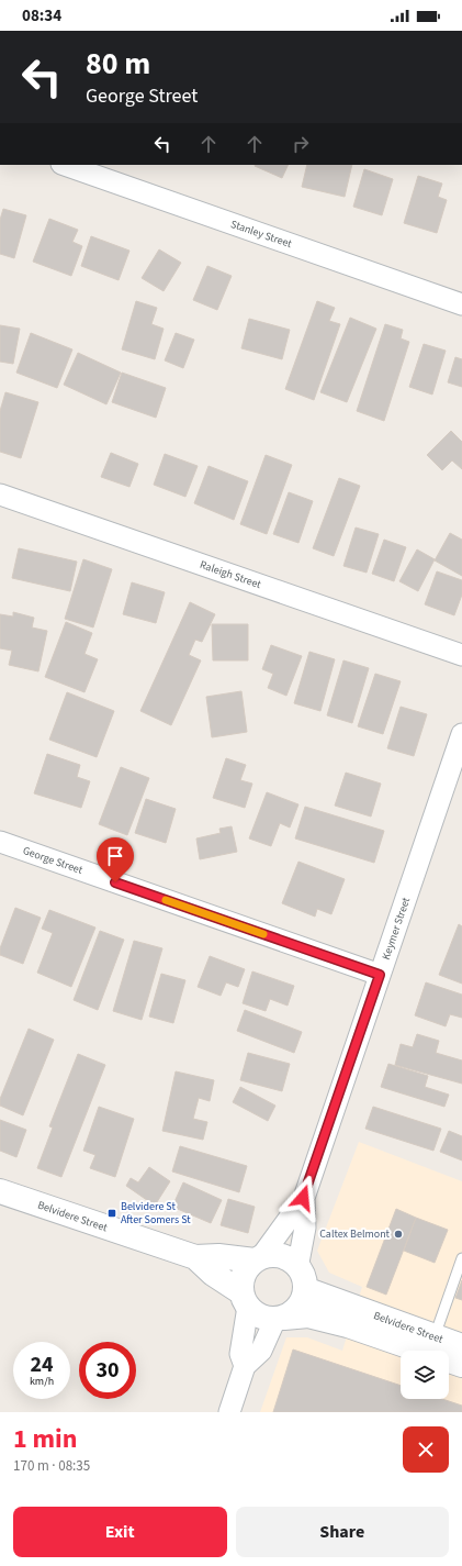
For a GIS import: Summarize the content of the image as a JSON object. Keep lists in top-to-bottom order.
{
  "streets": {
    "street": [
      "Stanley Street",
      "Raleigh Street",
      "George Street",
      "Keymer Street",
      "Belvidere Street"
    ]
  },
  "crossings": [
    ["George Street", "Keymer Street"],
    ["Keymer Street", "Belvidere Street"]
  ],
  "places": {
    "transit": ["Belvidere St After Somers St"],
    "other": ["Caltex Belmont"]
  },
  "page": {
    "status": "08:34",
    "turn": ["80 m", "George Street"],
    "speed": "24 km/h",
    "limit": "30",
    "heading": ["1 min", "170 m · 08:35"],
    "buttons": ["Exit", "Share"]
  }
}
